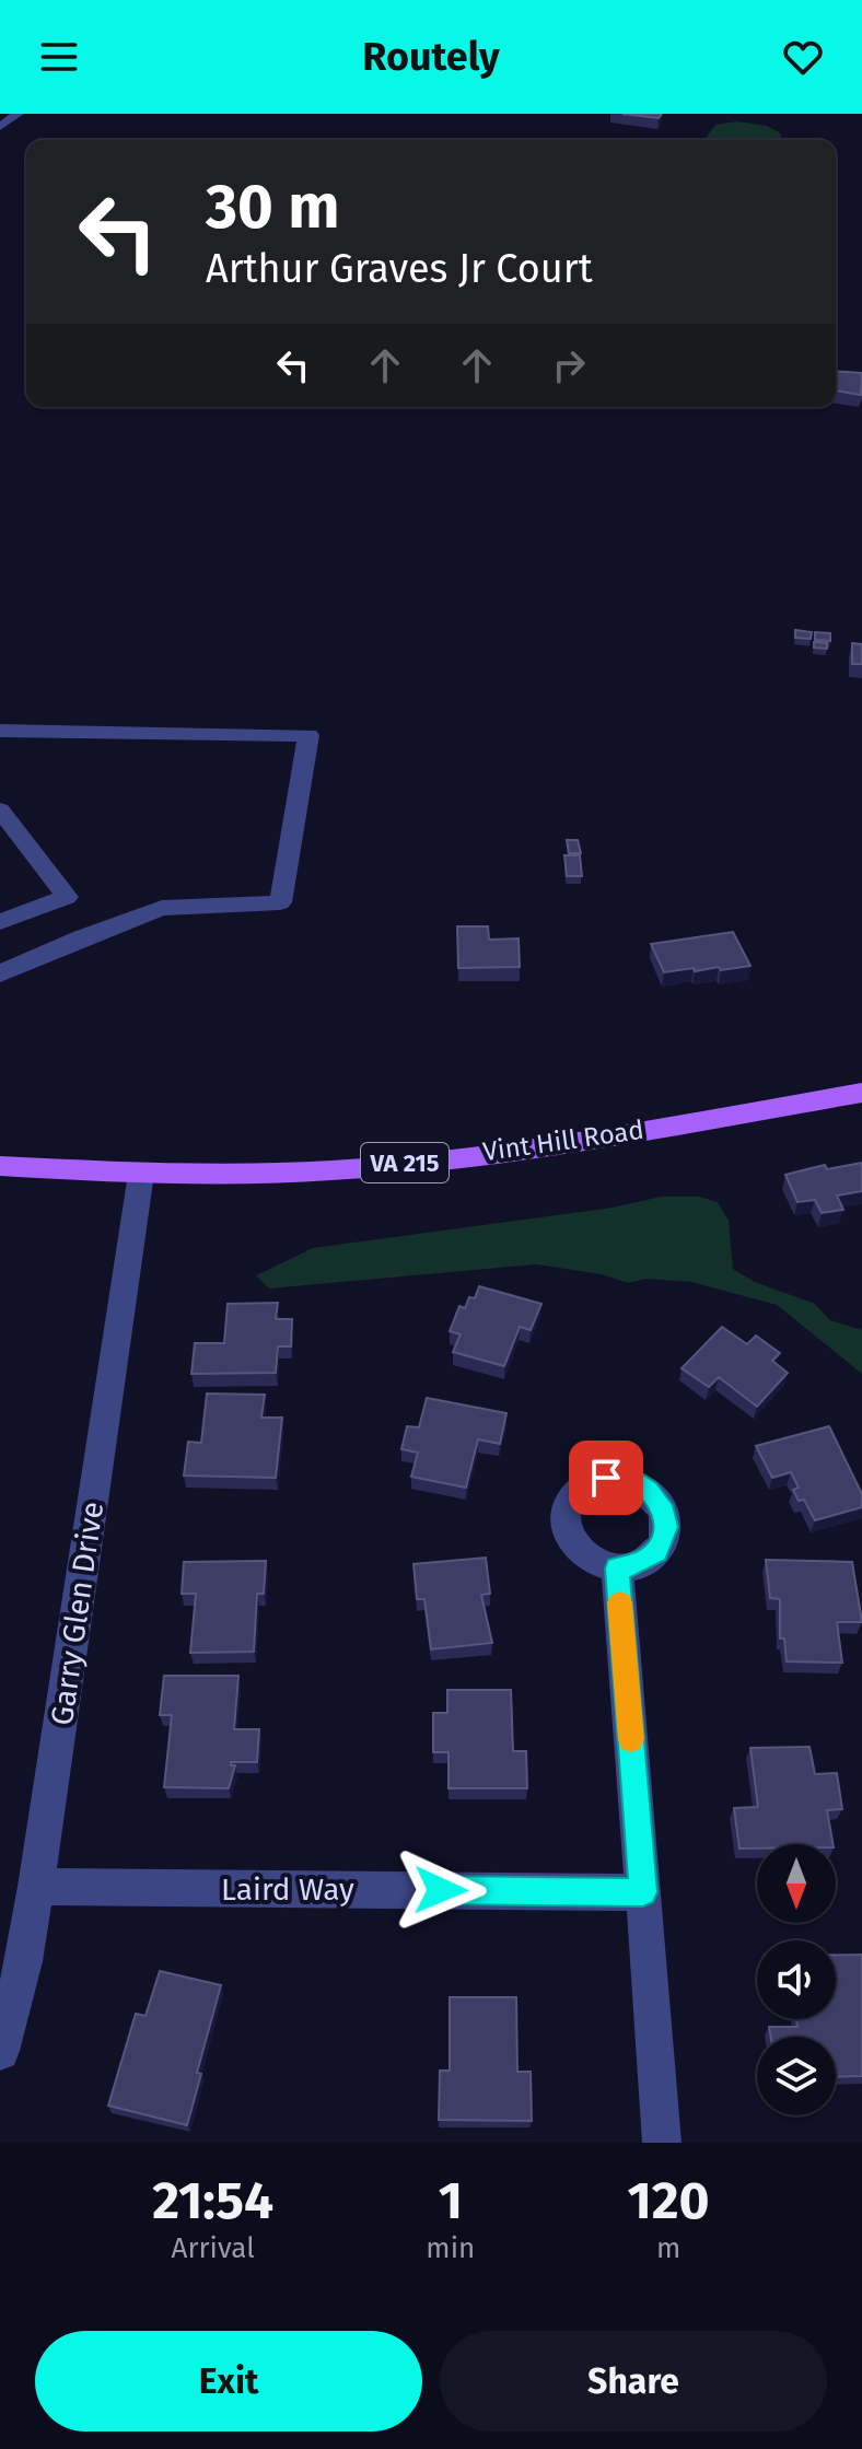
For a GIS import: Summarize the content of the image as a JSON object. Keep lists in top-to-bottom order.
{
  "streets": {
    "main road": ["Vint Hill Road", "VA 215"],
    "street": ["Garry Glen Drive", "Laird Way"]
  },
  "crossings": [
    ["Vint Hill Road", "Garry Glen Drive"],
    ["Garry Glen Drive", "Laird Way"]
  ],
  "north": "bottom",
  "page": {
    "header": "Routely",
    "turn": ["30 m", "Arthur Graves Jr Court"],
    "eta": [
      "21:54",
      "Arrival",
      "1",
      "min",
      "120",
      "m"
    ],
    "buttons": ["Exit", "Share"]
  }
}
